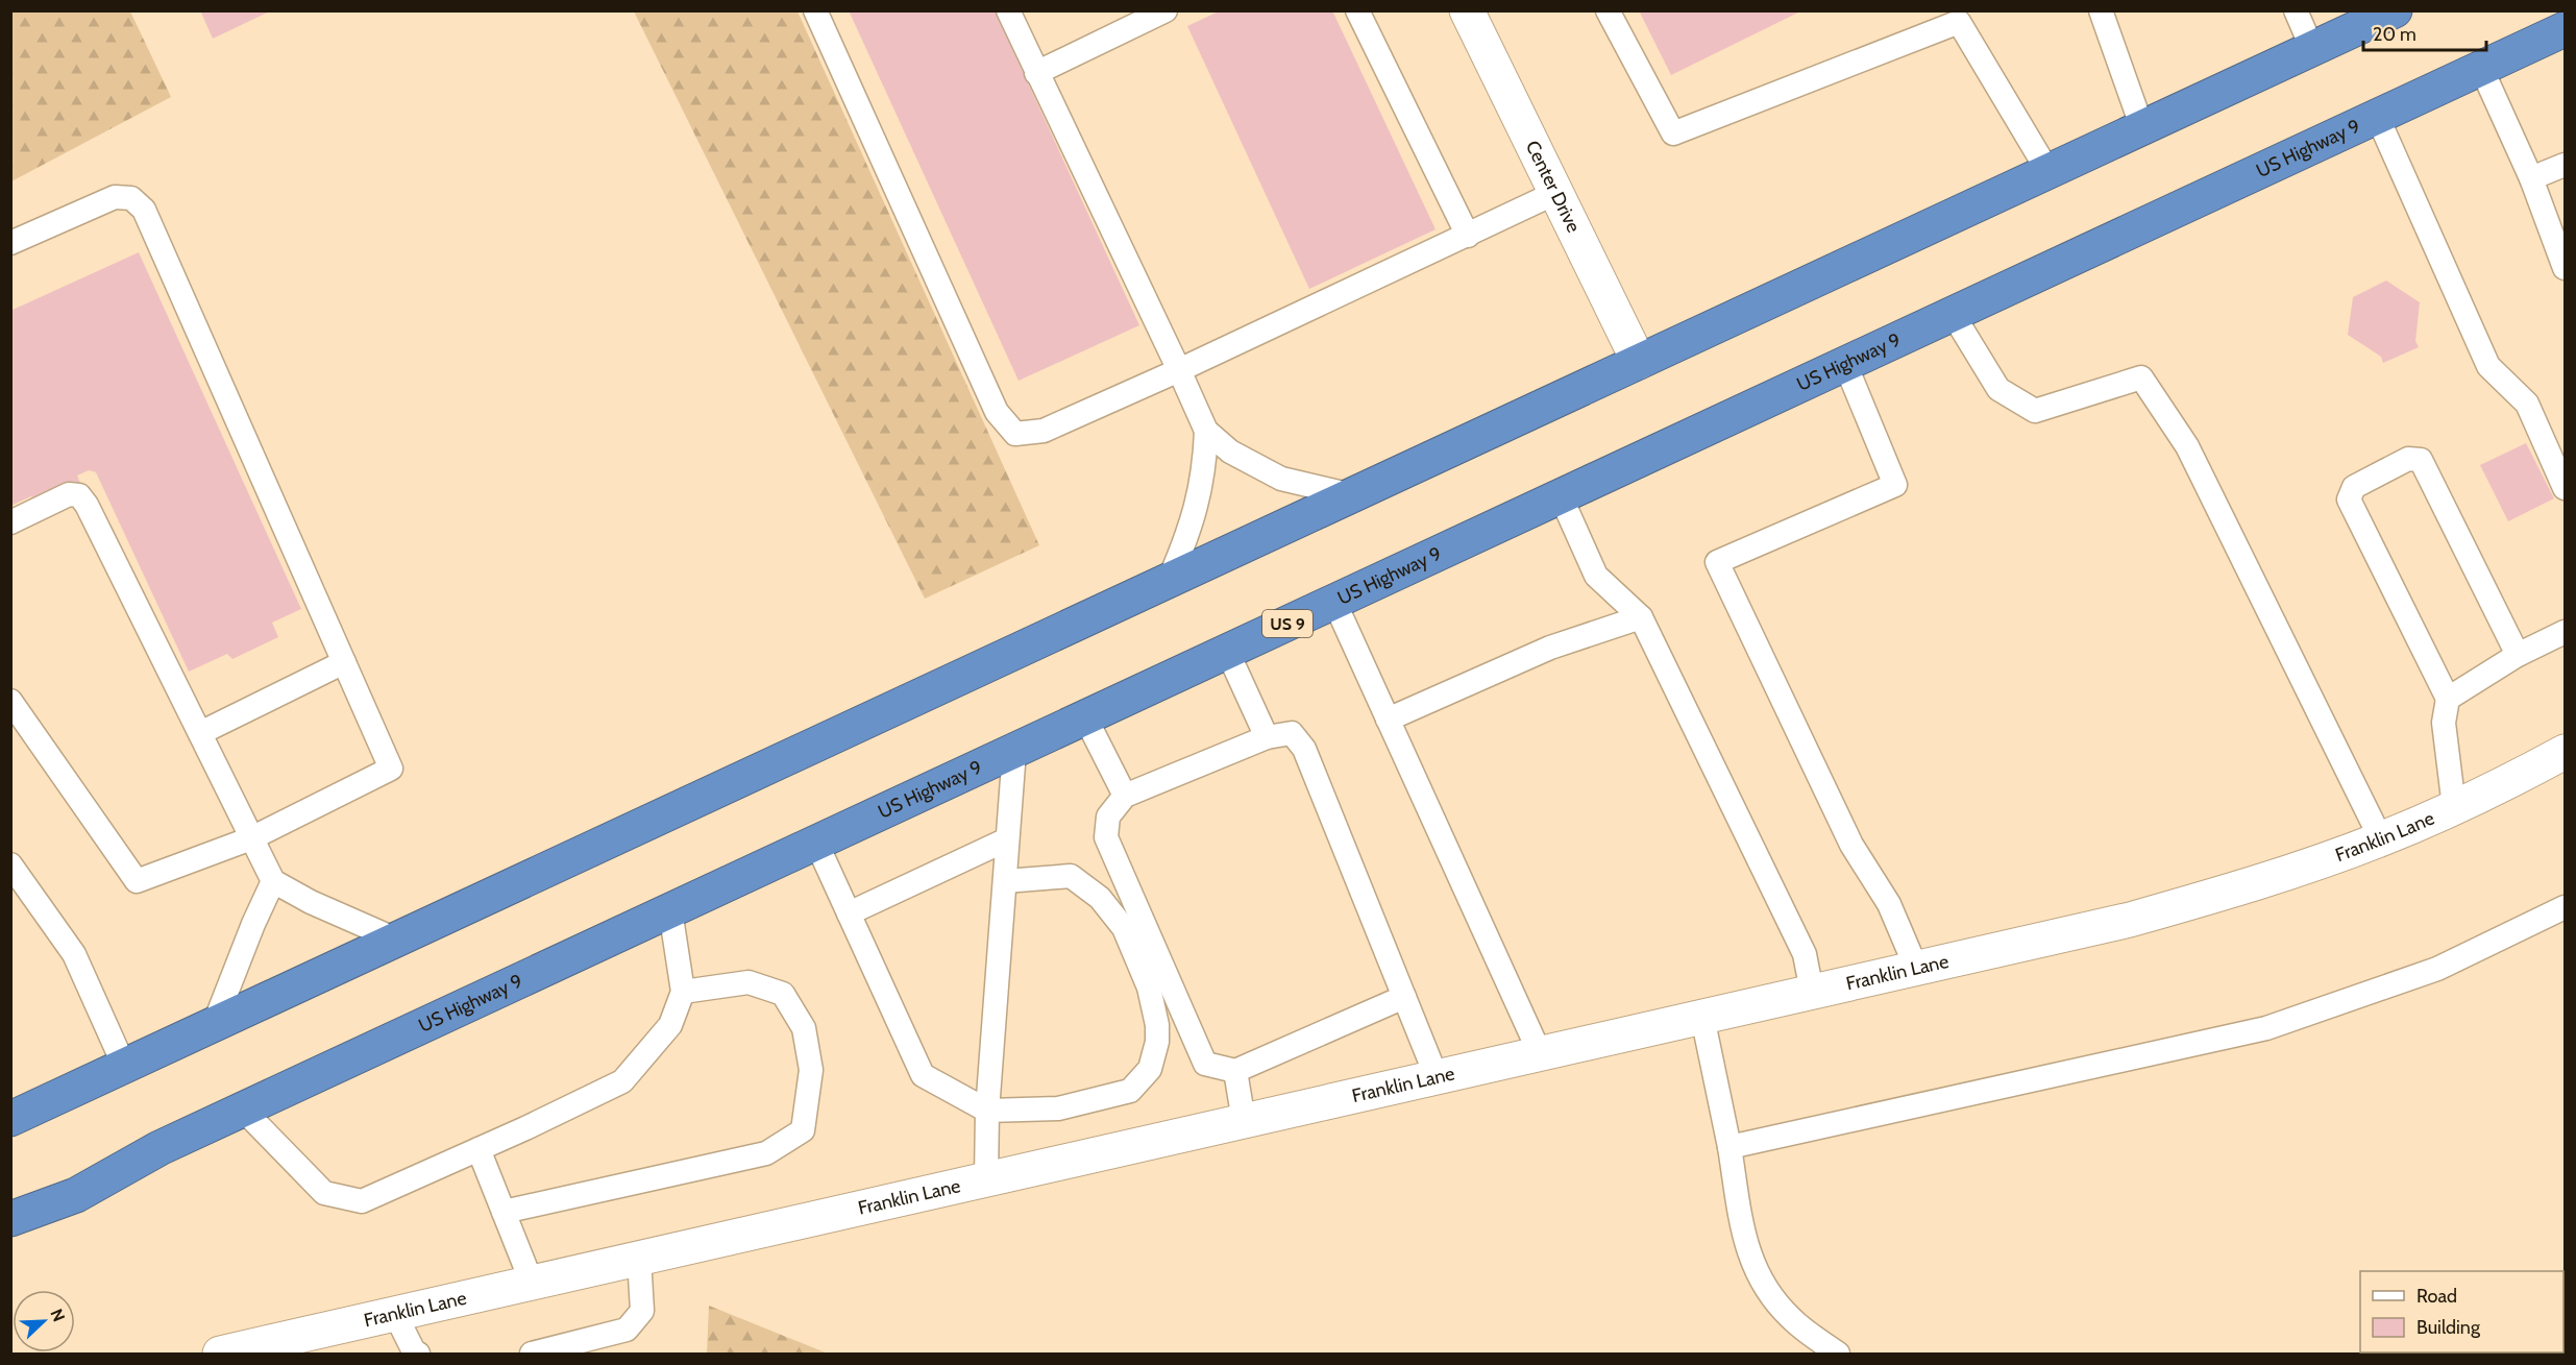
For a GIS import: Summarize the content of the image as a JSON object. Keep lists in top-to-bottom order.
{
  "streets": {
    "highway": ["US Highway 9", "US 9"],
    "street": ["Center Drive", "Franklin Lane"]
  },
  "legend": ["Road", "Building"],
  "scale_bar": "20 m",
  "north": "top right"
}
